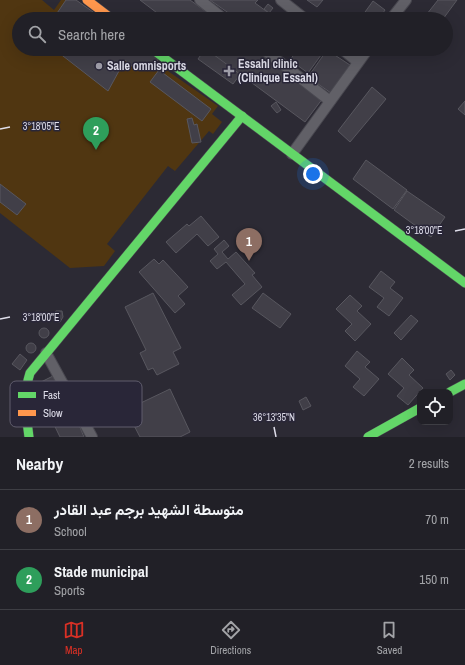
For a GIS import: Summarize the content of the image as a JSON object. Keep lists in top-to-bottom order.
{
  "places": {
    "other": ["Salle omnisports"],
    "health": ["Essahl clinic (Clinique Essahl)"]
  },
  "legend": ["Fast", "Slow"],
  "page": {
    "search": "Search here",
    "pins": ["2", "1"],
    "heading": ["Nearby", "2 results"],
    "list": [
      {
        "mark": "1",
        "name": "متوسطة الشهيد برجم عبد القادر",
        "note": "School",
        "value": "70 m"
      },
      {
        "mark": "2",
        "name": "Stade municipal",
        "note": "Sports",
        "value": "150 m"
      }
    ],
    "nav": ["Map", "Directions", "Saved"]
  },
  "coordinates": ["3°18'05\"E", "3°18'00\"E", "36°13'35\"N"]
}
